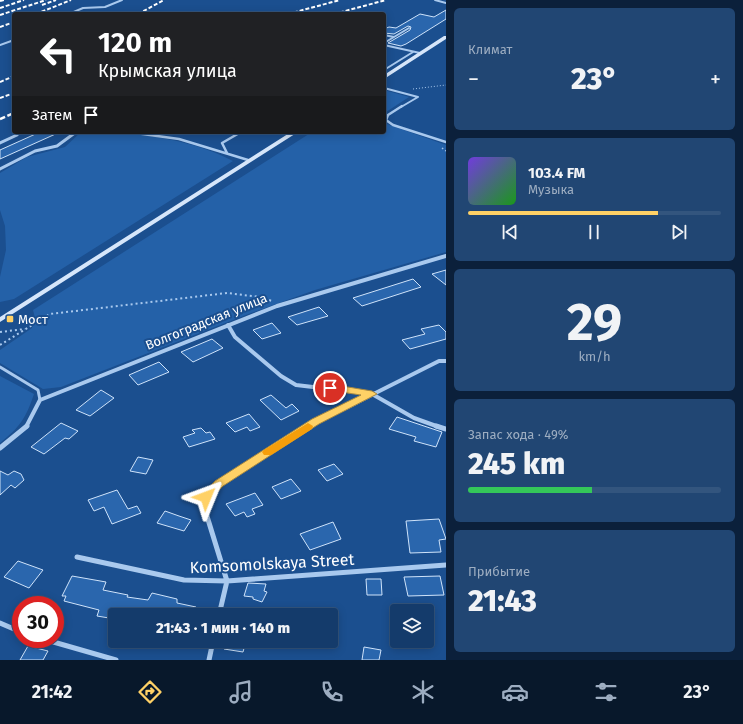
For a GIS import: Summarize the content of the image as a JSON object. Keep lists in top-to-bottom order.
{
  "streets": {
    "street": ["Волгоградская улица", "Komsomolskaya Street"]
  },
  "places": {
    "transit": ["Мост"]
  },
  "page": {
    "tile": [
      "Климат",
      ["29", "km/h"],
      ["Запас хода · 49%", "245 km"],
      ["Прибытие", "21:43"]
    ],
    "turn": ["120 m", "Крымская улица"],
    "heat": ["−", "23°", "+"],
    "then": "Затем",
    "song": ["103.4 FM", "Музыка"],
    "limit": "30",
    "trip": "21:43 · 1 мин · 140 m",
    "tabs": ["21:42", "23°"]
  }
}
